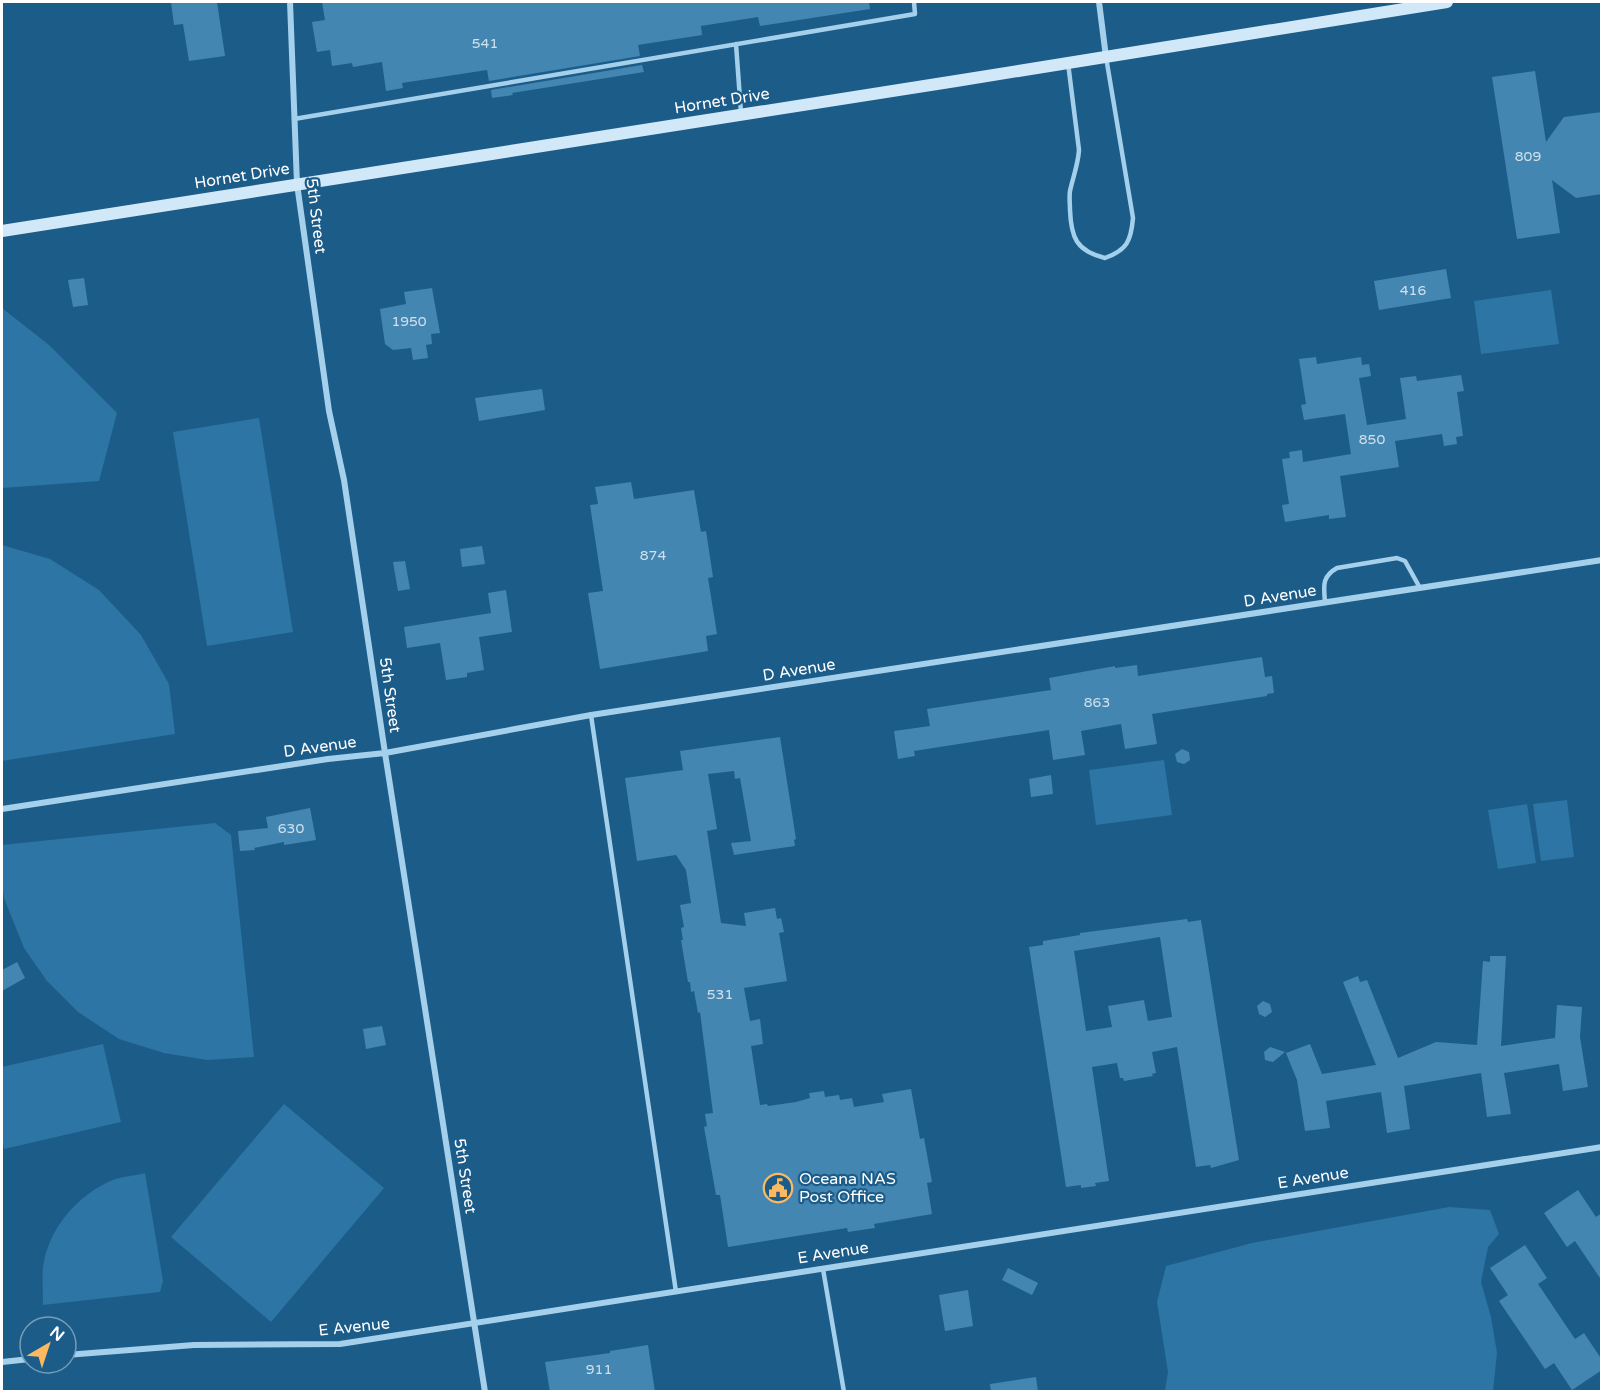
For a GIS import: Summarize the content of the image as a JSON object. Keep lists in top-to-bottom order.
{
  "streets": {
    "main road": ["Hornet Drive"],
    "street": ["5th Street", "D Avenue", "E Avenue"]
  },
  "crossings": [
    ["Hornet Drive", "5th Street"],
    ["5th Street", "D Avenue"],
    ["5th Street", "E Avenue"]
  ],
  "places": {
    "public building": ["Oceana NAS Post Office"]
  },
  "house_numbers": [
    "541",
    "809",
    "416",
    "1950",
    "850",
    "874",
    "863",
    "630",
    "531",
    "911"
  ],
  "north": "top right"
}
